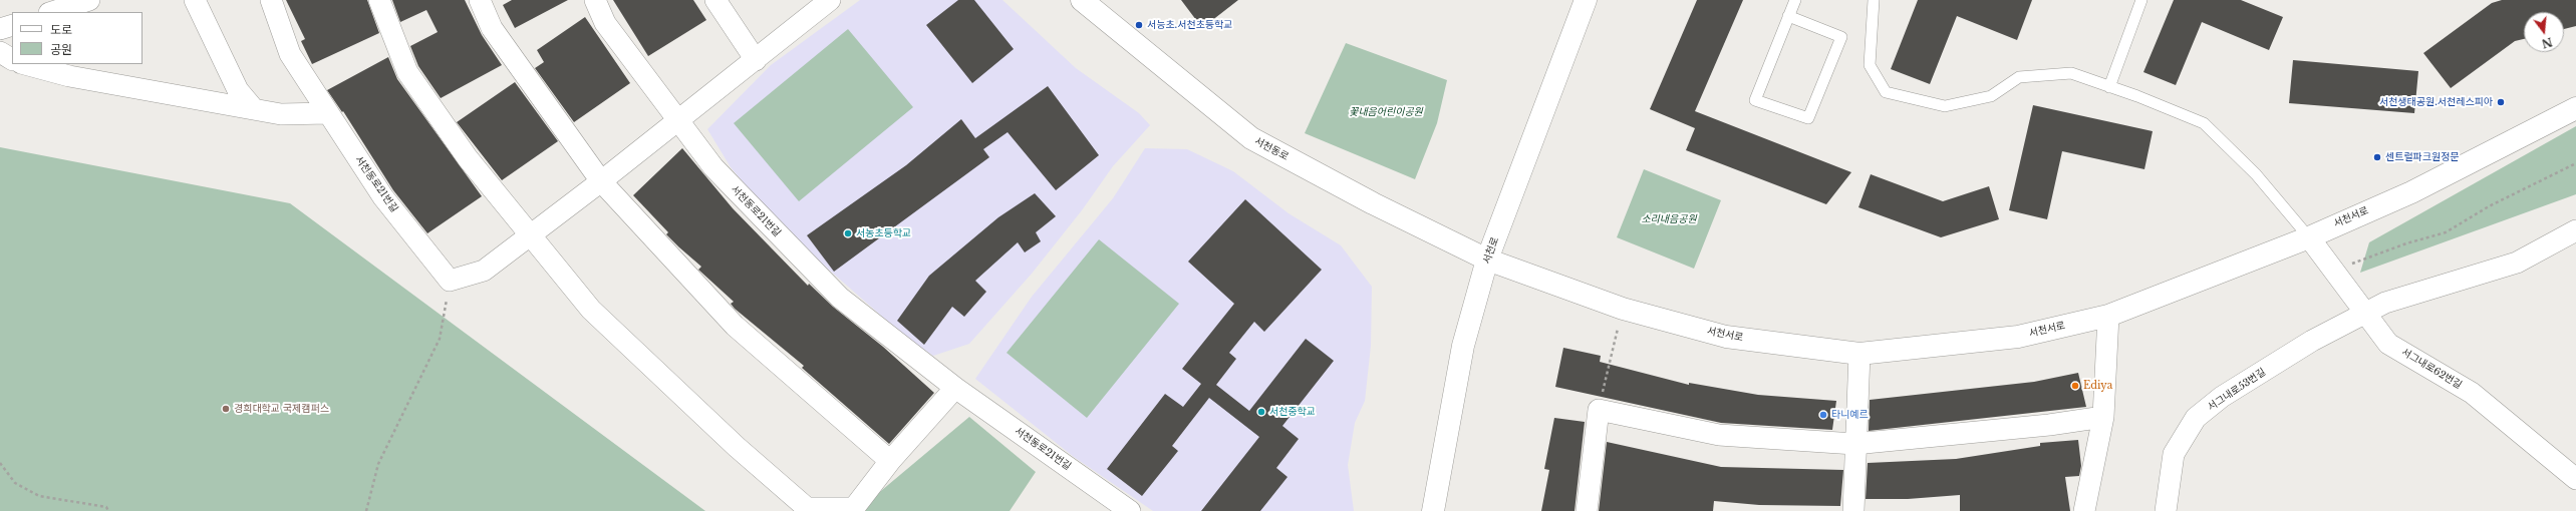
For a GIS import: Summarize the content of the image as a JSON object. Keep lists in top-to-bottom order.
{
  "streets": {
    "street": [
      "서천동로",
      "서천동로21번길",
      "서천서로",
      "서천로",
      "서그내로62번길",
      "서그내로53번길"
    ]
  },
  "crossings": [
    ["서천동로", "서천서로"],
    ["서천동로", "서천로"],
    ["서천서로", "서천로"],
    ["서천서로", "서그내로62번길"],
    ["서그내로62번길", "서그내로53번길"]
  ],
  "parks": ["꽃내음어린이공원", "소리내음공원"],
  "places": [
    "서능초.서천초등학교",
    "서천생태공원.서천레스피아",
    "센트럴파크원정문",
    "서농초등학교",
    "Ediya",
    "경희대학교 국제캠퍼스",
    "서천중학교",
    "타니예르"
  ],
  "legend": ["도로", "공원"],
  "north": "bottom"
}
